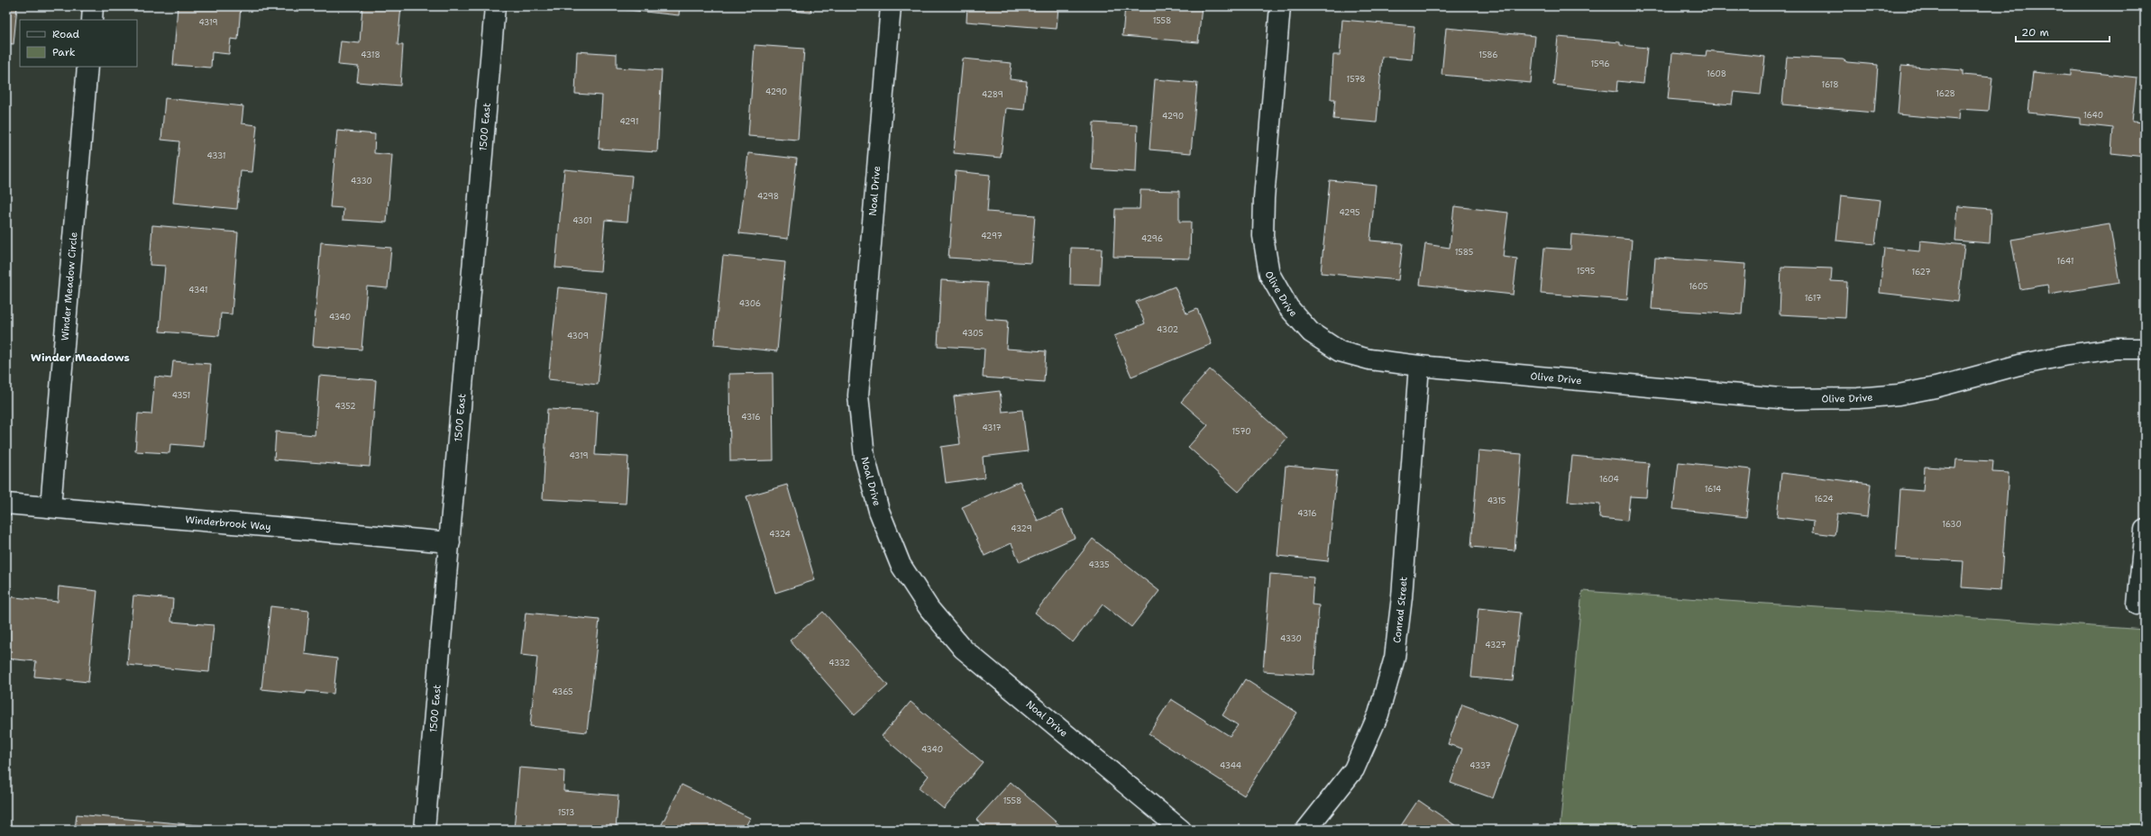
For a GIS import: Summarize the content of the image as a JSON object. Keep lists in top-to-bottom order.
{
  "streets": {
    "street": [
      "1500 East",
      "Noal Drive",
      "Winder Meadow Circle",
      "Olive Drive",
      "Winderbrook Way",
      "Conrad Street"
    ]
  },
  "crossings": [
    ["1500 East", "Winderbrook Way"],
    ["Winder Meadow Circle", "Winderbrook Way"],
    ["Olive Drive", "Conrad Street"]
  ],
  "districts": ["Winder Meadows"],
  "house_numbers": [
    "1558",
    "4319",
    "4318",
    "1586",
    "1596",
    "1608",
    "1578",
    "1618",
    "4290",
    "1628",
    "4289",
    "1640",
    "4290",
    "4291",
    "4331",
    "4330",
    "4298",
    "4295",
    "4301",
    "4297",
    "4296",
    "1585",
    "1641",
    "1595",
    "1627",
    "1605",
    "4341",
    "1617",
    "4306",
    "4340",
    "4302",
    "4305",
    "4309",
    "4351",
    "4352",
    "4316",
    "4317",
    "1570",
    "4319",
    "1604",
    "1614",
    "1624",
    "4315",
    "4316",
    "1630",
    "4329",
    "4324",
    "4335",
    "4330",
    "4327",
    "4332",
    "4365",
    "4340",
    "4344",
    "4337",
    "1558",
    "1513"
  ],
  "legend": ["Road", "Park"],
  "scale_bar": "20 m"
}
